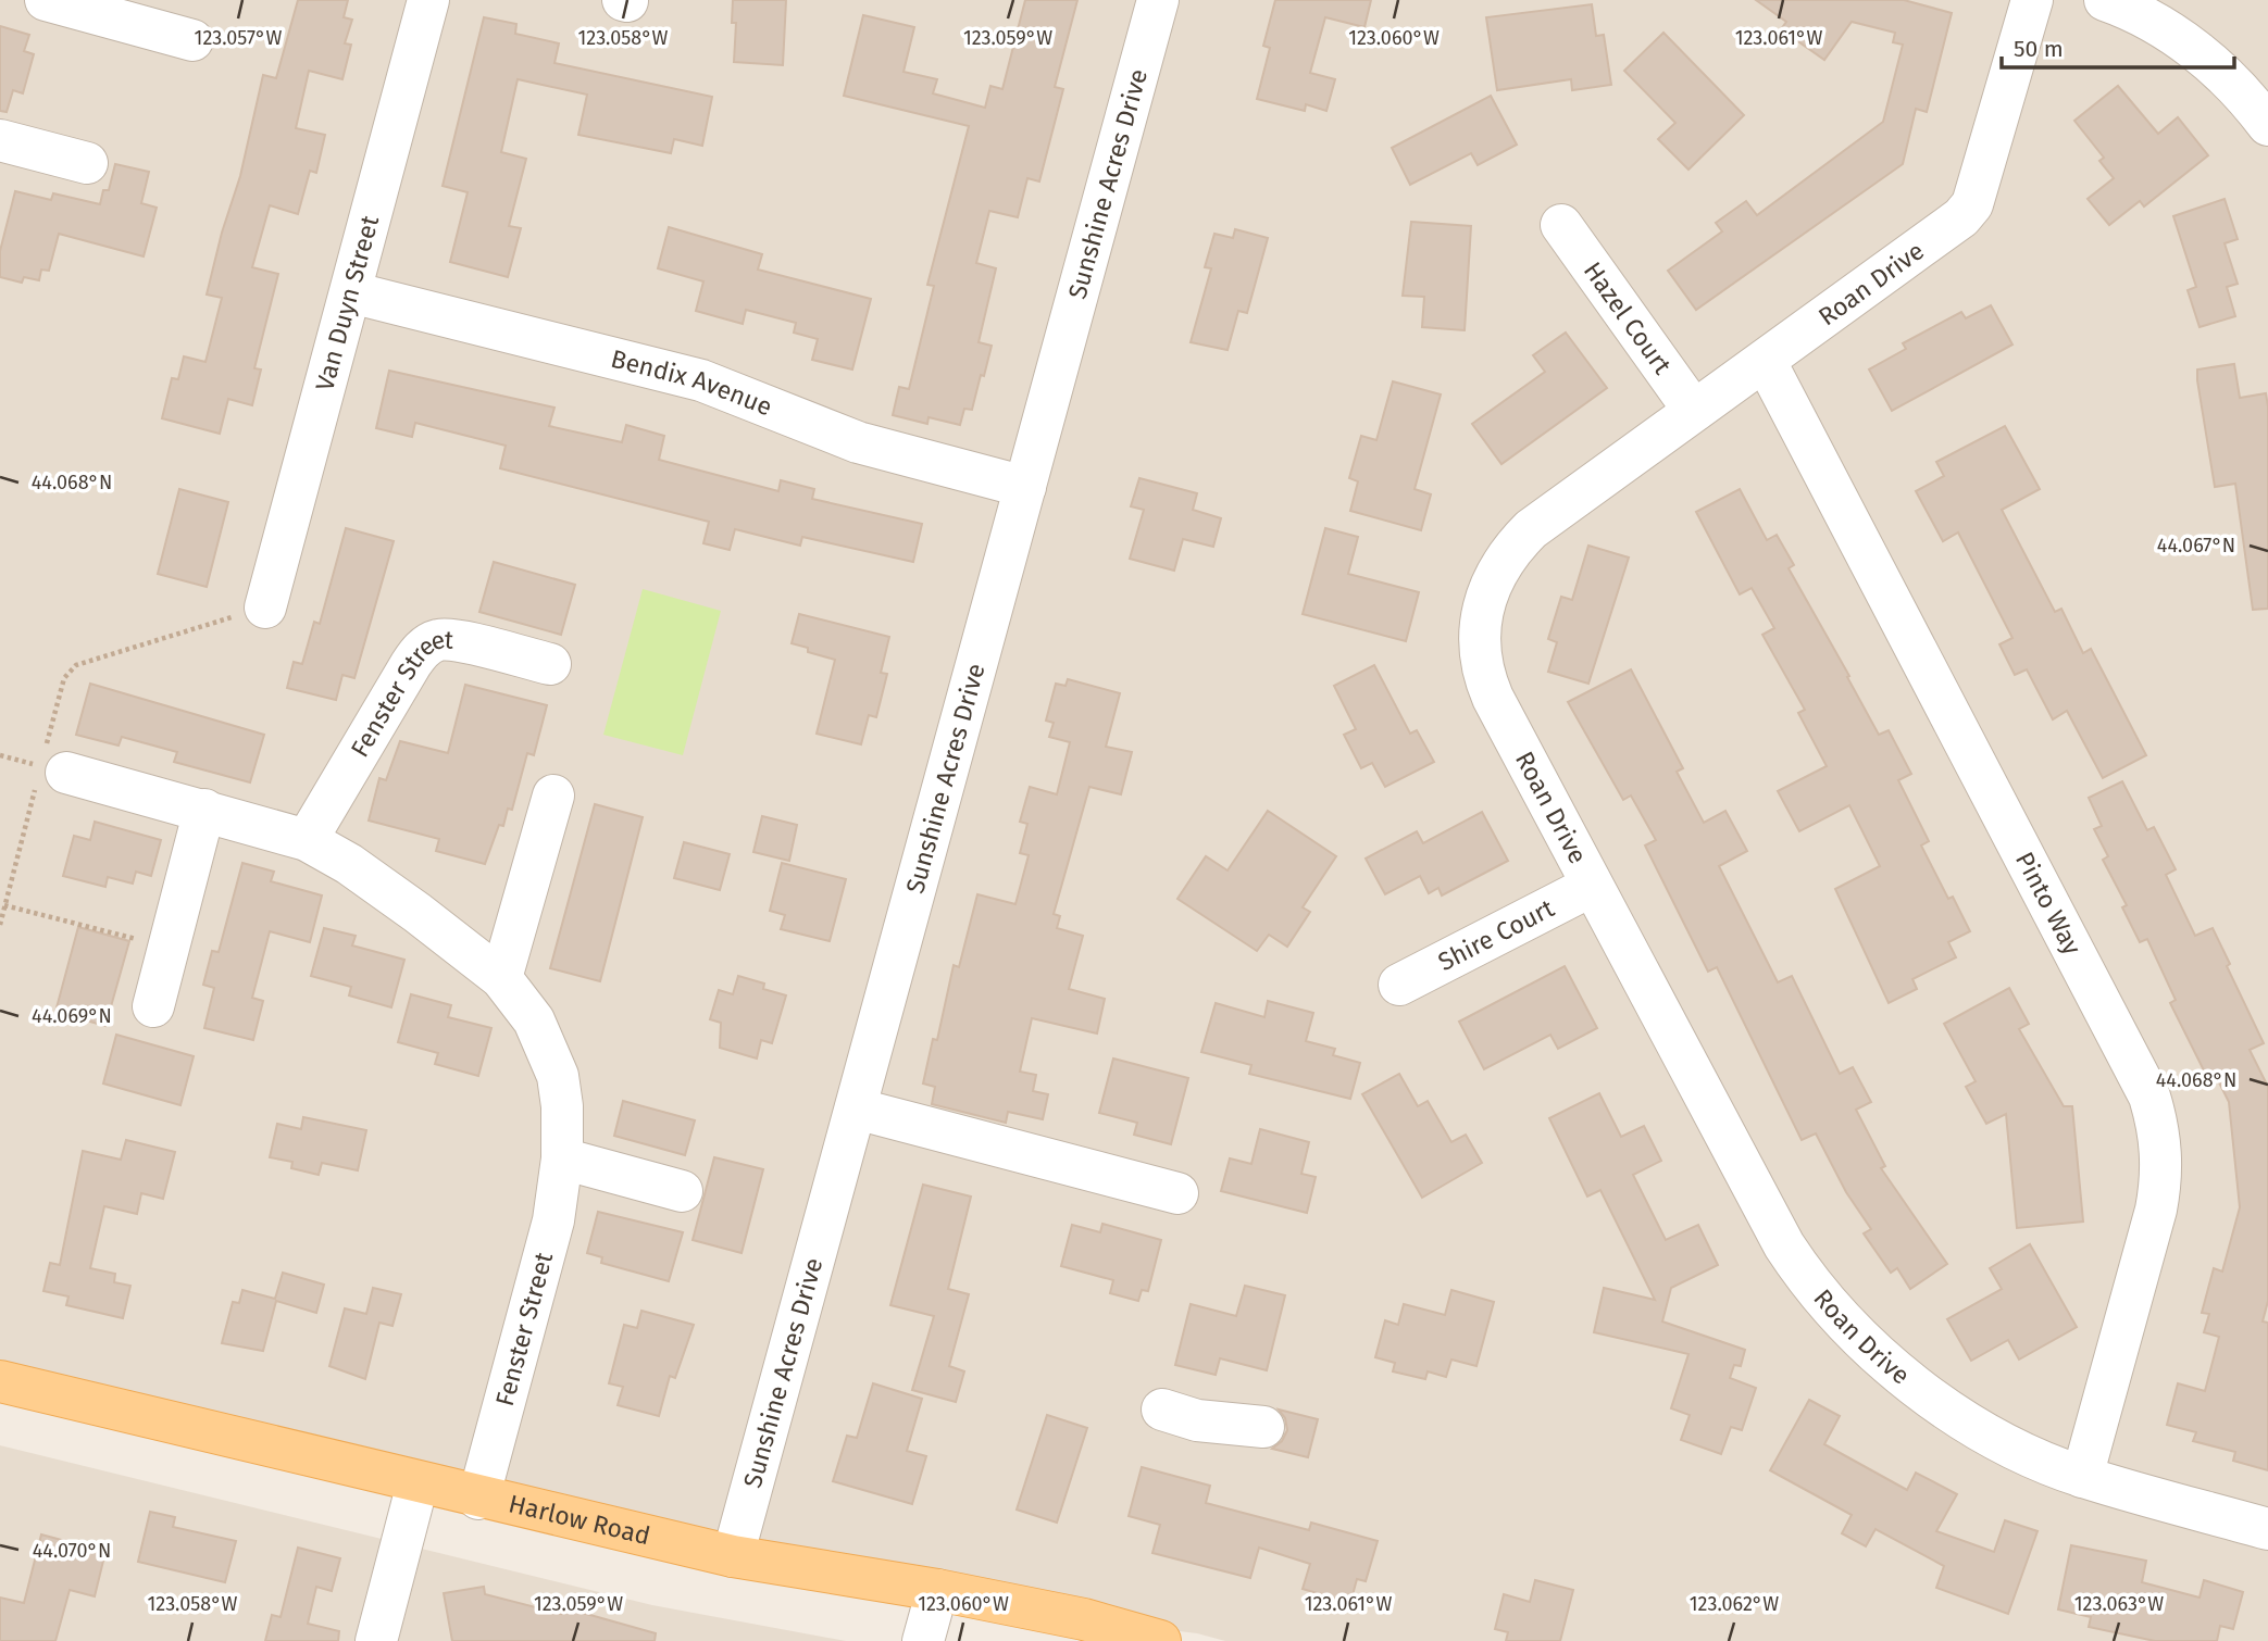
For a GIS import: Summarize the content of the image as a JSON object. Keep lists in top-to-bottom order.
{
  "streets": {
    "main road": ["Harlow Road"],
    "street": [
      "Sunshine Acres Drive",
      "Roan Drive",
      "Van Duyn Street",
      "Hazel Court",
      "Bendix Avenue",
      "Fenster Street",
      "Pinto Way",
      "Shire Court"
    ]
  },
  "crossings": [
    ["Sunshine Acres Drive", "Bendix Avenue"],
    ["Sunshine Acres Drive", "Harlow Road"],
    ["Roan Drive", "Hazel Court"],
    ["Roan Drive", "Pinto Way"],
    ["Roan Drive", "Shire Court"],
    ["Van Duyn Street", "Bendix Avenue"],
    ["Fenster Street", "Harlow Road"]
  ],
  "scale_bar": "50 m",
  "coordinates": [
    "123.057°W",
    "123.058°W",
    "123.059°W",
    "123.060°W",
    "123.061°W",
    "44.068°N",
    "44.067°N",
    "44.069°N",
    "44.070°N",
    "123.062°W",
    "123.063°W"
  ]
}
